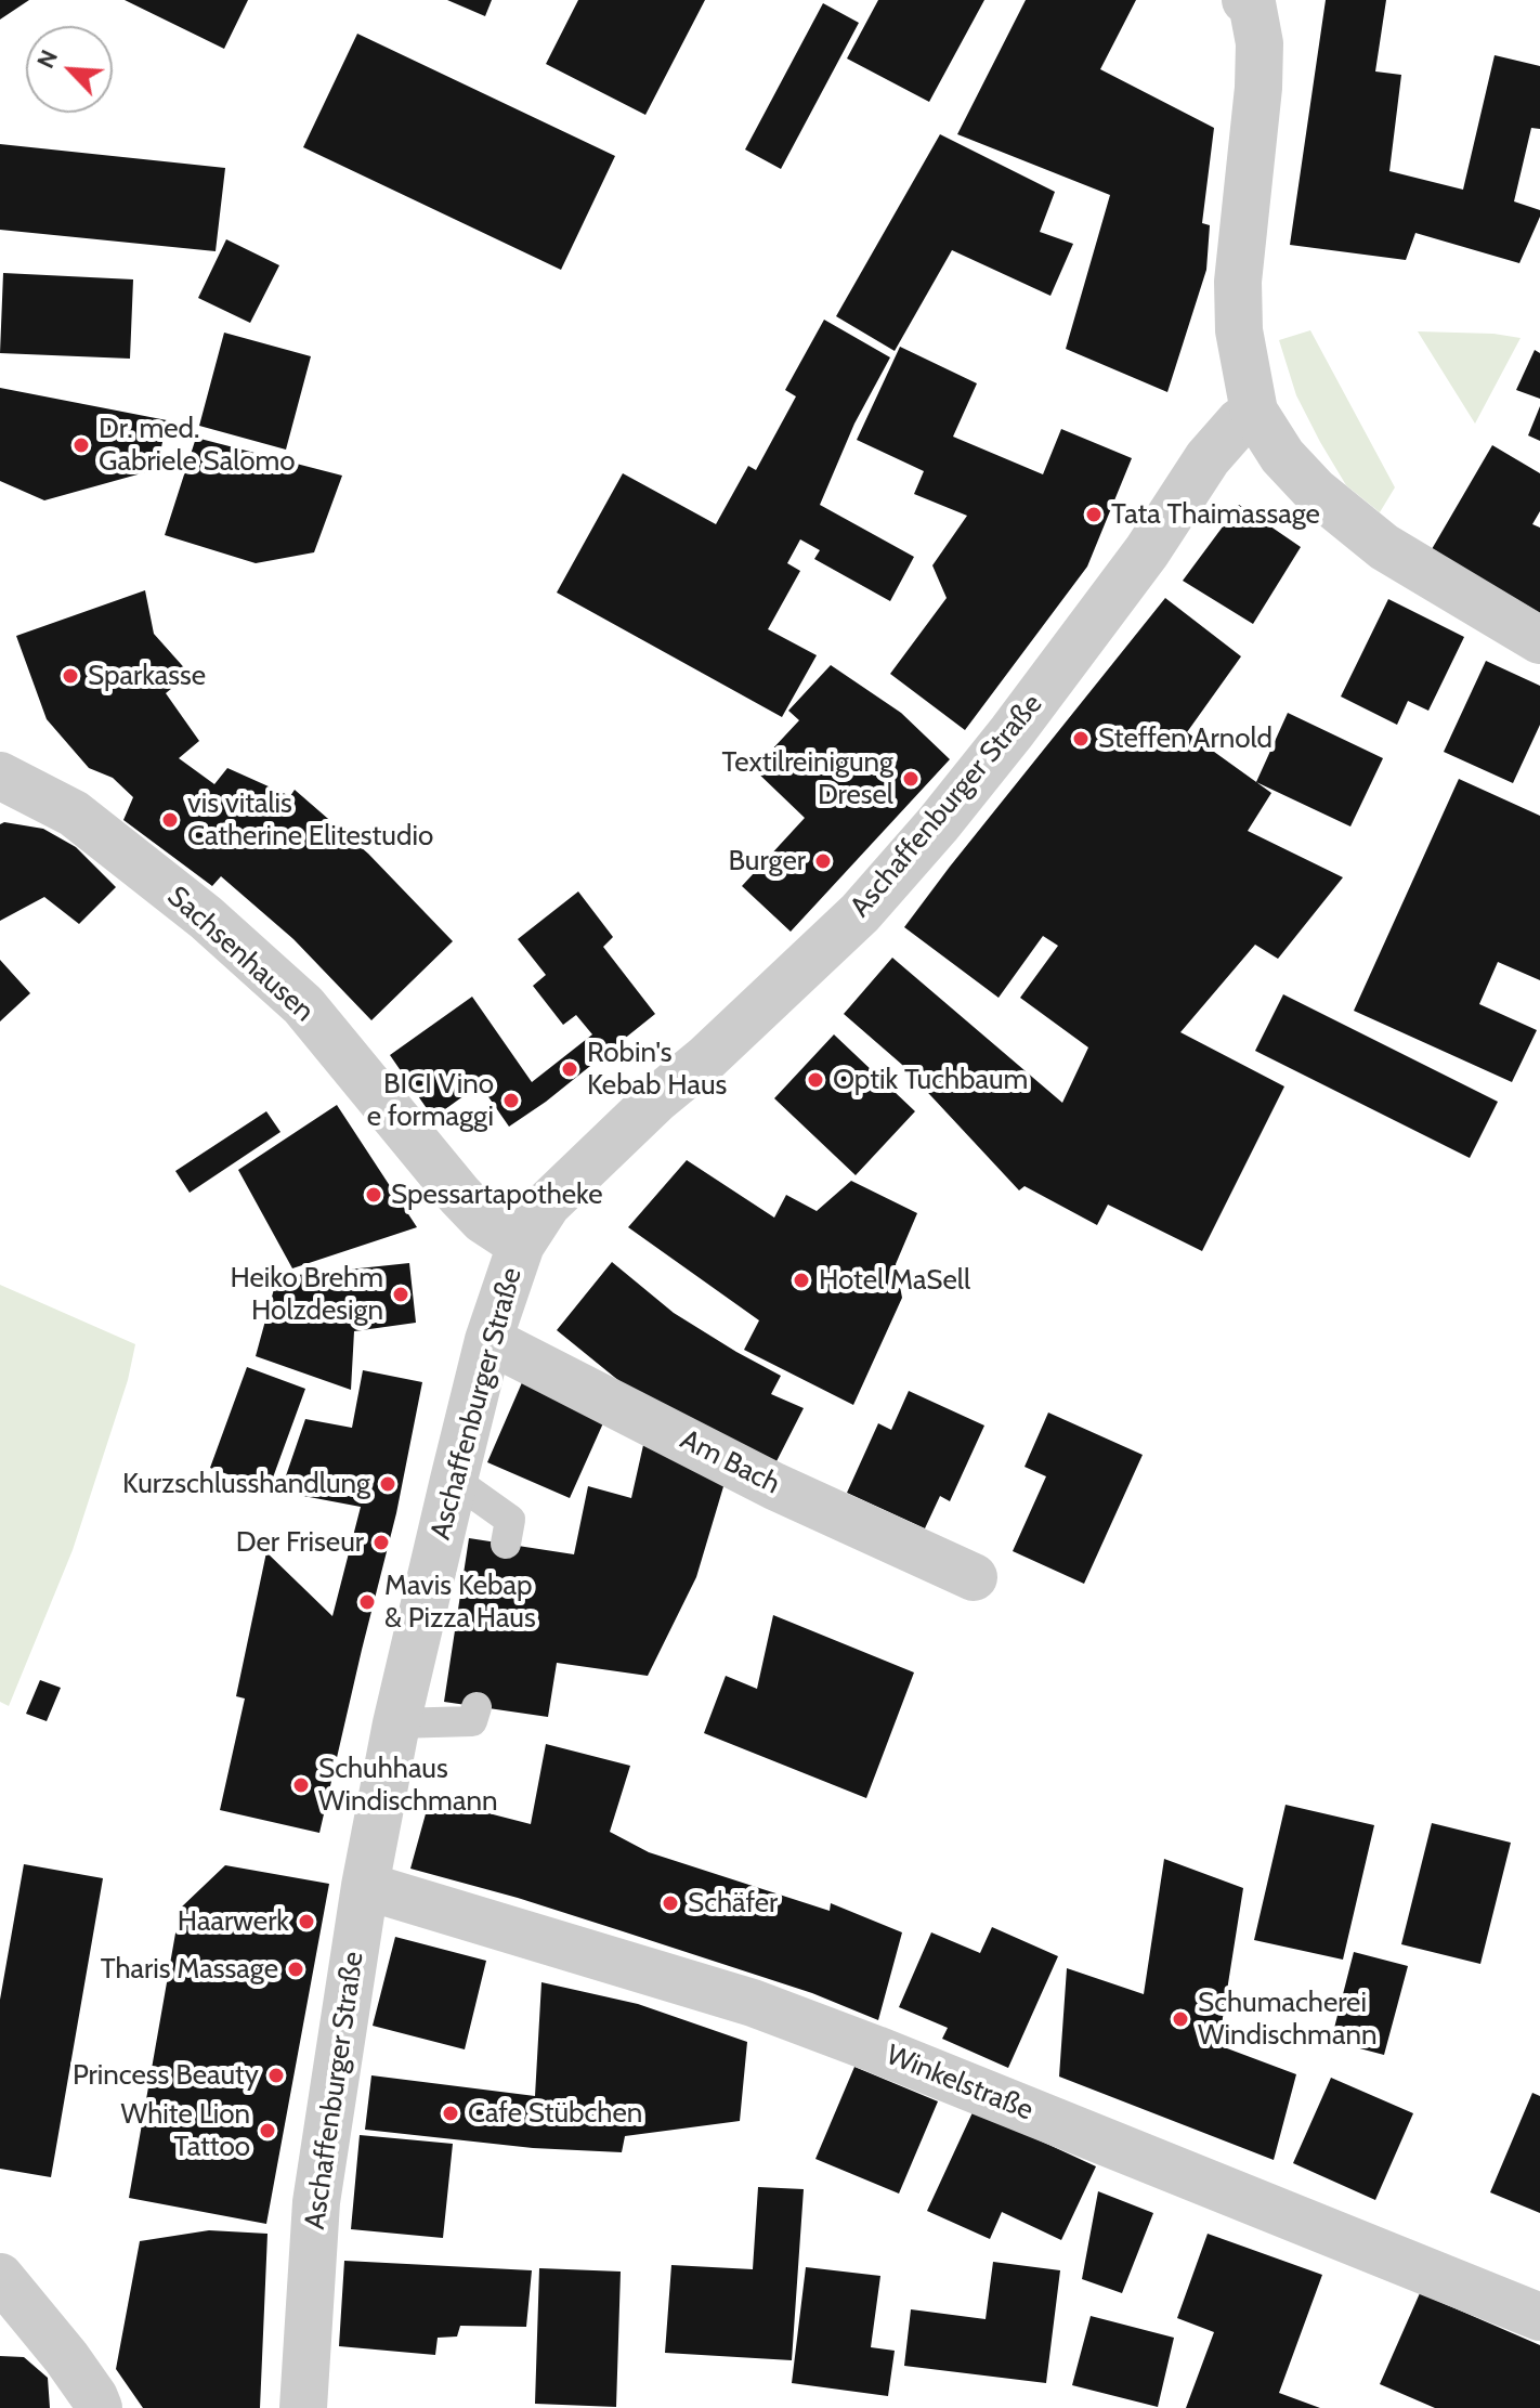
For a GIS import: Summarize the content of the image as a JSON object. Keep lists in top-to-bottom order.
{
  "streets": {
    "street": [
      "Aschaffenburger Straße",
      "Sachsenhausen",
      "Am Bach",
      "Winkelstraße"
    ]
  },
  "crossings": [
    ["Aschaffenburger Straße", "Sachsenhausen"],
    ["Aschaffenburger Straße", "Am Bach"],
    ["Aschaffenburger Straße", "Winkelstraße"]
  ],
  "places": [
    "Dr. med. Gabriele Salomo",
    "Tata Thaimassage",
    "Sparkasse",
    "Steffen Arnold",
    "Textilreinigung Dresel",
    "vis vitalis Catherine Elitestudio",
    "Burger",
    "Robin's Kebab Haus",
    "Optik Tuchbaum",
    "BICI Vino e formaggi",
    "Spessartapotheke",
    "Hotel MaSell",
    "Heiko Brehm Holzdesign",
    "Kurzschlusshandlung",
    "Der Friseur",
    "Mavis Kebap & Pizza Haus",
    "Schuhhaus Windischmann",
    "Schäfer",
    "Haarwerk",
    "Tharis Massage",
    "Schumacherei Windischmann",
    "Princess Beauty",
    "Cafe Stübchen",
    "White Lion Tattoo"
  ],
  "north": "top left"
}
